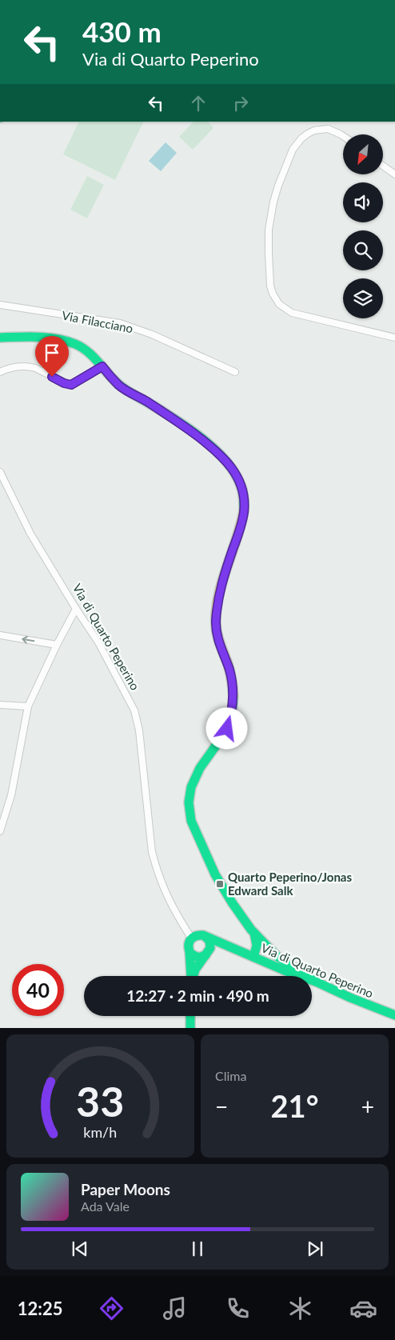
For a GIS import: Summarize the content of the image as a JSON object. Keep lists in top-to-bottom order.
{
  "streets": {
    "street": ["Via Filacciano", "Via di Quarto Peperino"]
  },
  "places": {
    "transit": ["Quarto Peperino/Jonas Edward Salk"]
  },
  "north": "bottom left",
  "page": {
    "turn": ["430 m", "Via di Quarto Peperino"],
    "limit": "40",
    "trip": "12:27 · 2 min · 490 m",
    "tile": "Clima",
    "heat": ["−", "21°", "+"],
    "song": ["Paper Moons", "Ada Vale"],
    "tabs": "12:25",
    "gauge": ["33", "km/h"]
  }
}
